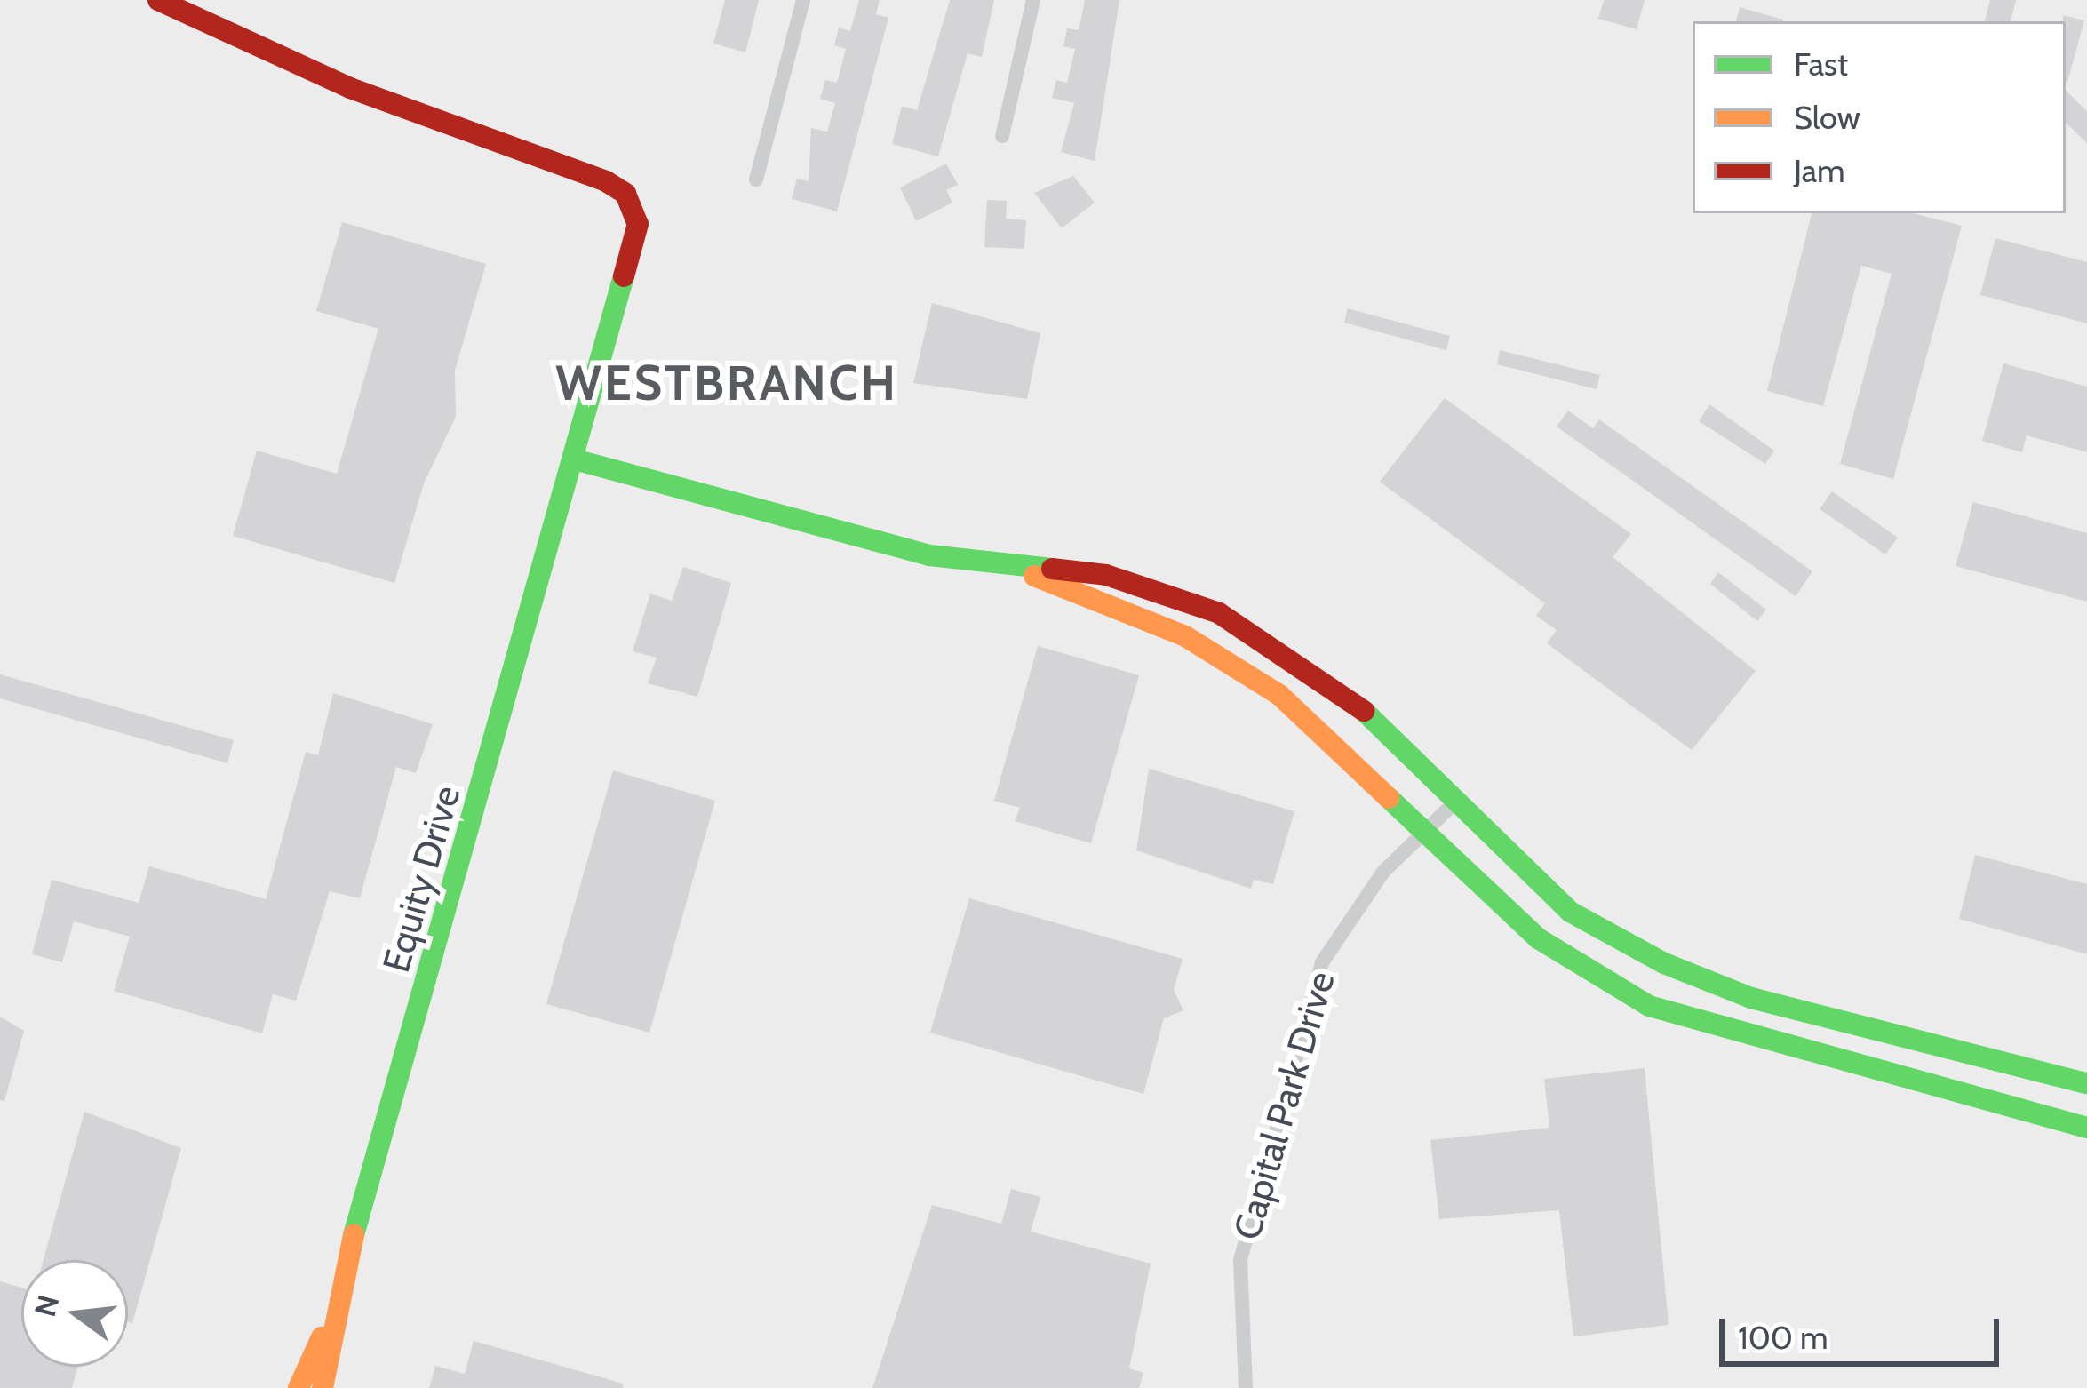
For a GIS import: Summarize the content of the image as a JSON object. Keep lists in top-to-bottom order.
{
  "streets": {
    "street": ["Equity Drive", "Capital Park Drive"]
  },
  "districts": ["WESTBRANCH"],
  "legend": ["Fast", "Slow", "Jam"],
  "scale_bar": "100 m",
  "north": "left"
}
